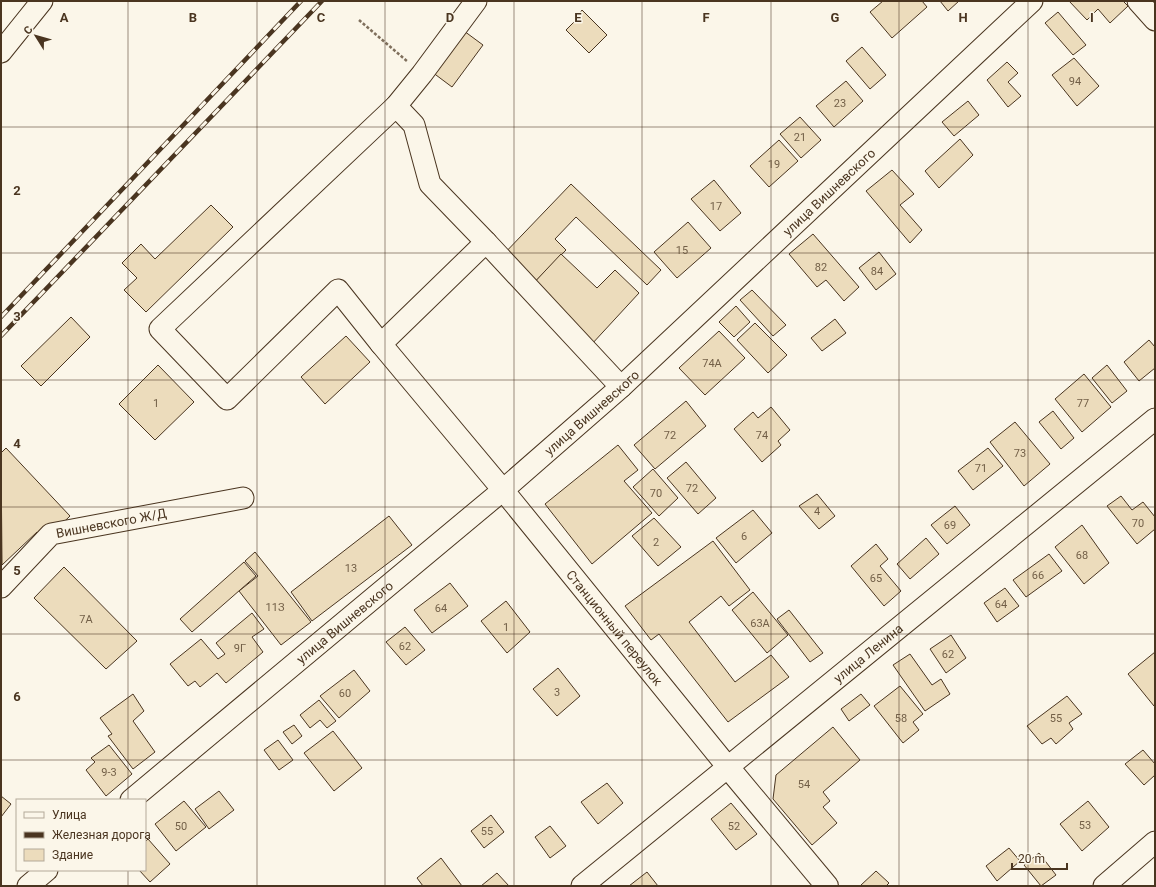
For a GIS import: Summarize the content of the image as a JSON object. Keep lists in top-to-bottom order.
{
  "streets": {
    "street": [
      "улица Вишневского",
      "Вишневского Ж/Д",
      "Станционный переулок",
      "улица Ленина"
    ]
  },
  "crossings": [
    ["улица Вишневского", "Станционный переулок"],
    ["Станционный переулок", "улица Ленина"]
  ],
  "house_numbers": [
    "94",
    "23",
    "21",
    "19",
    "17",
    "15",
    "82",
    "84",
    "74А",
    "1",
    "77",
    "72",
    "74",
    "73",
    "71",
    "72",
    "70",
    "4",
    "70",
    "69",
    "6",
    "2",
    "68",
    "13",
    "66",
    "65",
    "64",
    "11З",
    "64",
    "7А",
    "63А",
    "1",
    "62",
    "9Г",
    "62",
    "3",
    "60",
    "58",
    "55",
    "9-3",
    "54",
    "53",
    "50",
    "52",
    "55"
  ],
  "legend": ["Улица", "Железная дорога", "Здание"],
  "scale_bar": "20 m",
  "north": "top left",
  "grid": {
    "columns": [
      "A",
      "B",
      "C",
      "D",
      "E",
      "F",
      "G",
      "H",
      "I"
    ],
    "rows": [
      "2",
      "3",
      "4",
      "5",
      "6"
    ]
  }
}
